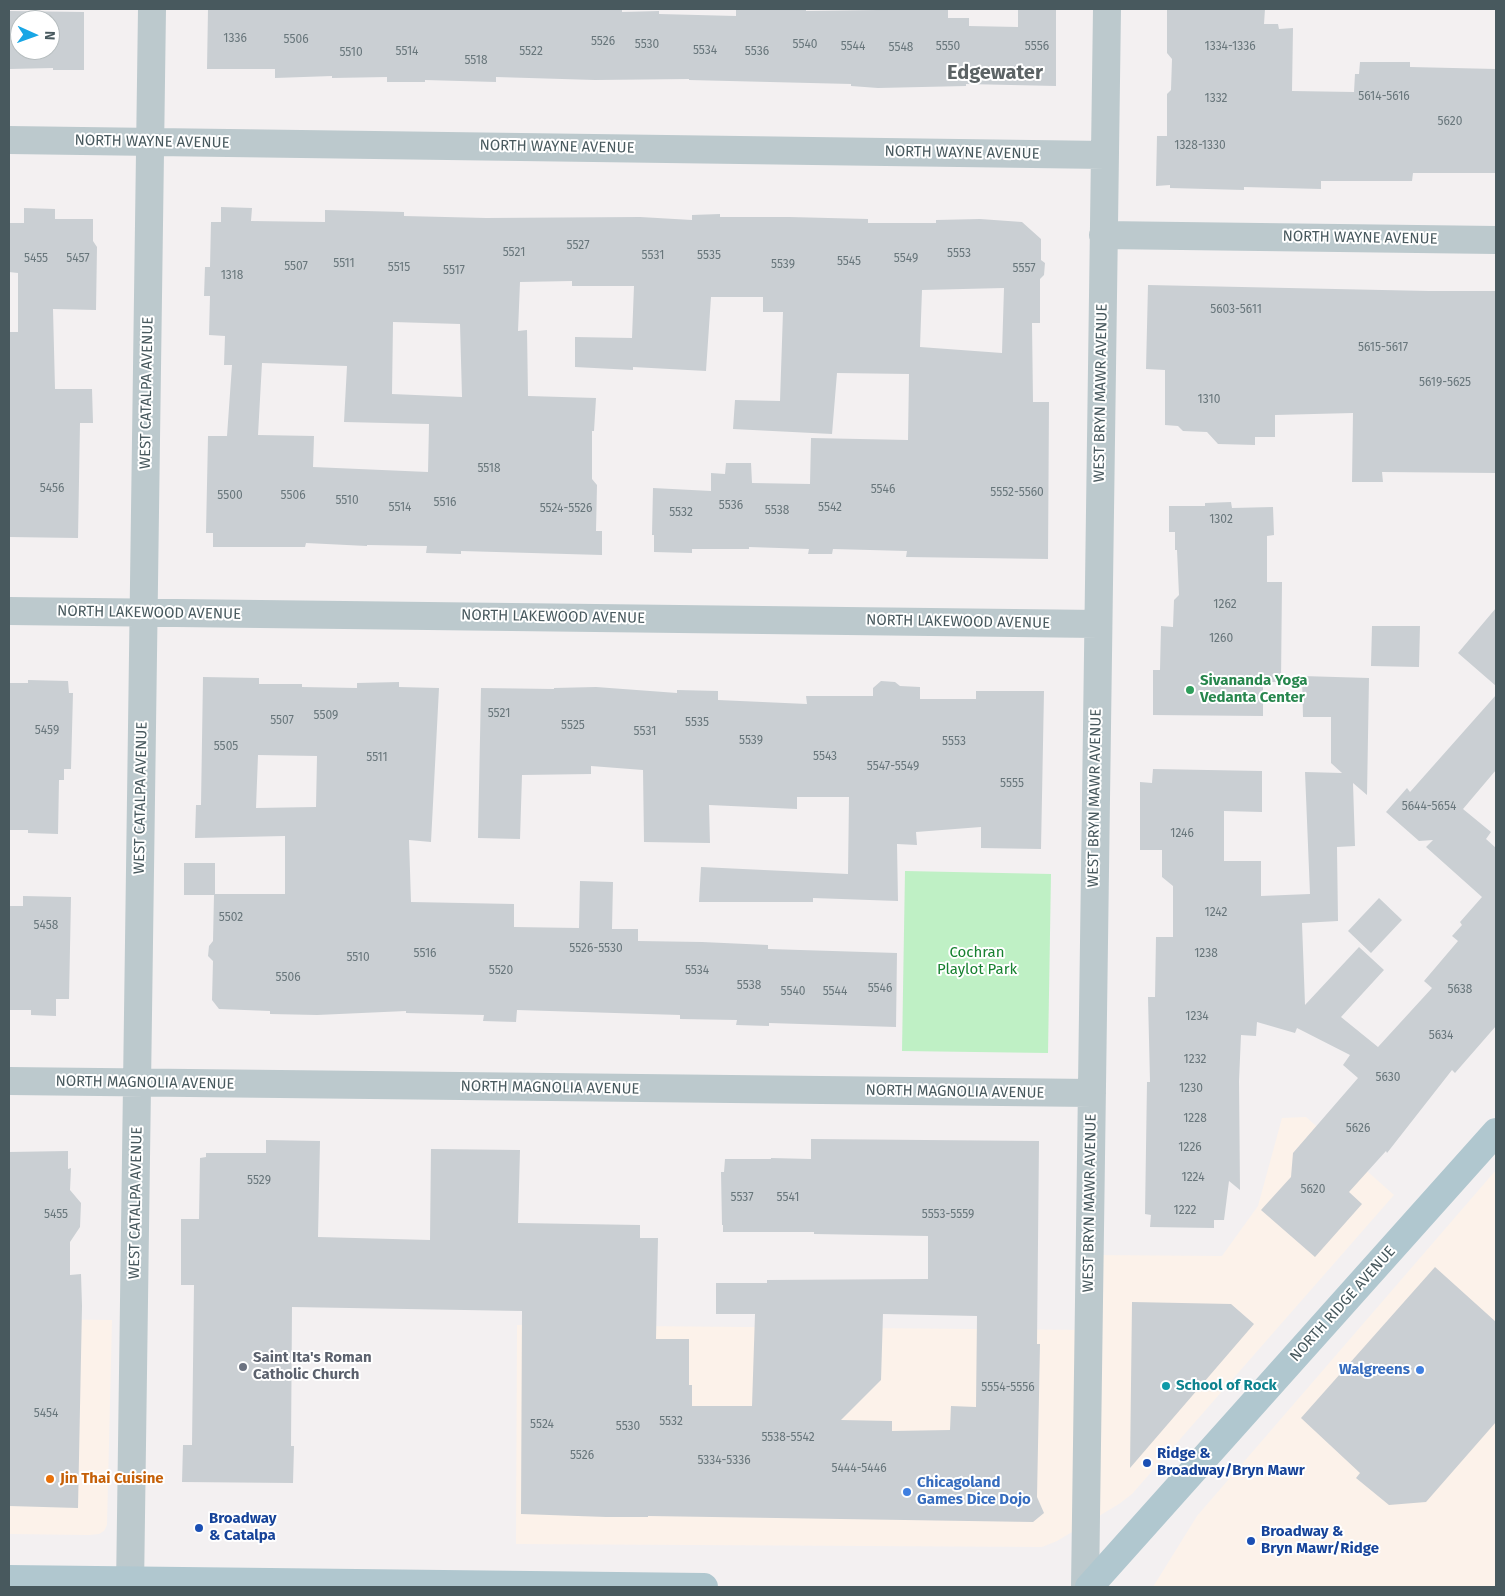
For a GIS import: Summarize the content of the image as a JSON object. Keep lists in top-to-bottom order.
{
  "streets": {
    "main road": ["NORTH RIDGE AVENUE"],
    "street": [
      "NORTH WAYNE AVENUE",
      "WEST CATALPA AVENUE",
      "WEST BRYN MAWR AVENUE",
      "NORTH LAKEWOOD AVENUE",
      "NORTH MAGNOLIA AVENUE"
    ]
  },
  "crossings": [
    ["NORTH WAYNE AVENUE", "WEST CATALPA AVENUE"],
    ["NORTH WAYNE AVENUE", "WEST BRYN MAWR AVENUE"],
    ["WEST CATALPA AVENUE", "NORTH LAKEWOOD AVENUE"],
    ["WEST CATALPA AVENUE", "NORTH MAGNOLIA AVENUE"],
    ["WEST BRYN MAWR AVENUE", "NORTH LAKEWOOD AVENUE"],
    ["WEST BRYN MAWR AVENUE", "NORTH MAGNOLIA AVENUE"]
  ],
  "districts": ["Edgewater"],
  "parks": ["Cochran Playlot Park"],
  "places": [
    "Sivananda Yoga Vedanta Center",
    "Saint Ita's Roman Catholic Church",
    "Walgreens",
    "School of Rock",
    "Ridge & Broadway/Bryn Mawr",
    "Jin Thai Cuisine",
    "Chicagoland Games Dice Dojo",
    "Broadway & Catalpa",
    "Broadway & Bryn Mawr/Ridge"
  ],
  "house_numbers": [
    "1336",
    "5506",
    "5526",
    "5530",
    "5540",
    "5544",
    "5550",
    "5556",
    "1334-1336",
    "5548",
    "5534",
    "5514",
    "5522",
    "5536",
    "5510",
    "5518",
    "5614-5616",
    "1332",
    "5620",
    "1328-1330",
    "5527",
    "5521",
    "5553",
    "5531",
    "5535",
    "5455",
    "5457",
    "5549",
    "5545",
    "5511",
    "5539",
    "5507",
    "5515",
    "5557",
    "5517",
    "1318",
    "5603-5611",
    "5615-5617",
    "5619-5625",
    "1310",
    "5518",
    "5456",
    "5546",
    "5552-5560",
    "5500",
    "5506",
    "5510",
    "5516",
    "5536",
    "5514",
    "5542",
    "5524-5526",
    "5538",
    "5532",
    "1302",
    "1262",
    "1260",
    "5521",
    "5509",
    "5507",
    "5535",
    "5525",
    "5459",
    "5531",
    "5539",
    "5553",
    "5505",
    "5543",
    "5511",
    "5547-5549",
    "5555",
    "5644-5654",
    "1246",
    "1242",
    "5502",
    "5458",
    "5526-5530",
    "5516",
    "1238",
    "5510",
    "5520",
    "5534",
    "5506",
    "5538",
    "5546",
    "5638",
    "5540",
    "5544",
    "1234",
    "5634",
    "1232",
    "5630",
    "1230",
    "1228",
    "5626",
    "1226",
    "1224",
    "5529",
    "5620",
    "5537",
    "5541",
    "1222",
    "5455",
    "5553-5559",
    "5554-5556",
    "5454",
    "5532",
    "5524",
    "5530",
    "5538-5542",
    "5526",
    "5334-5336",
    "5444-5446"
  ],
  "north": "right"
}
